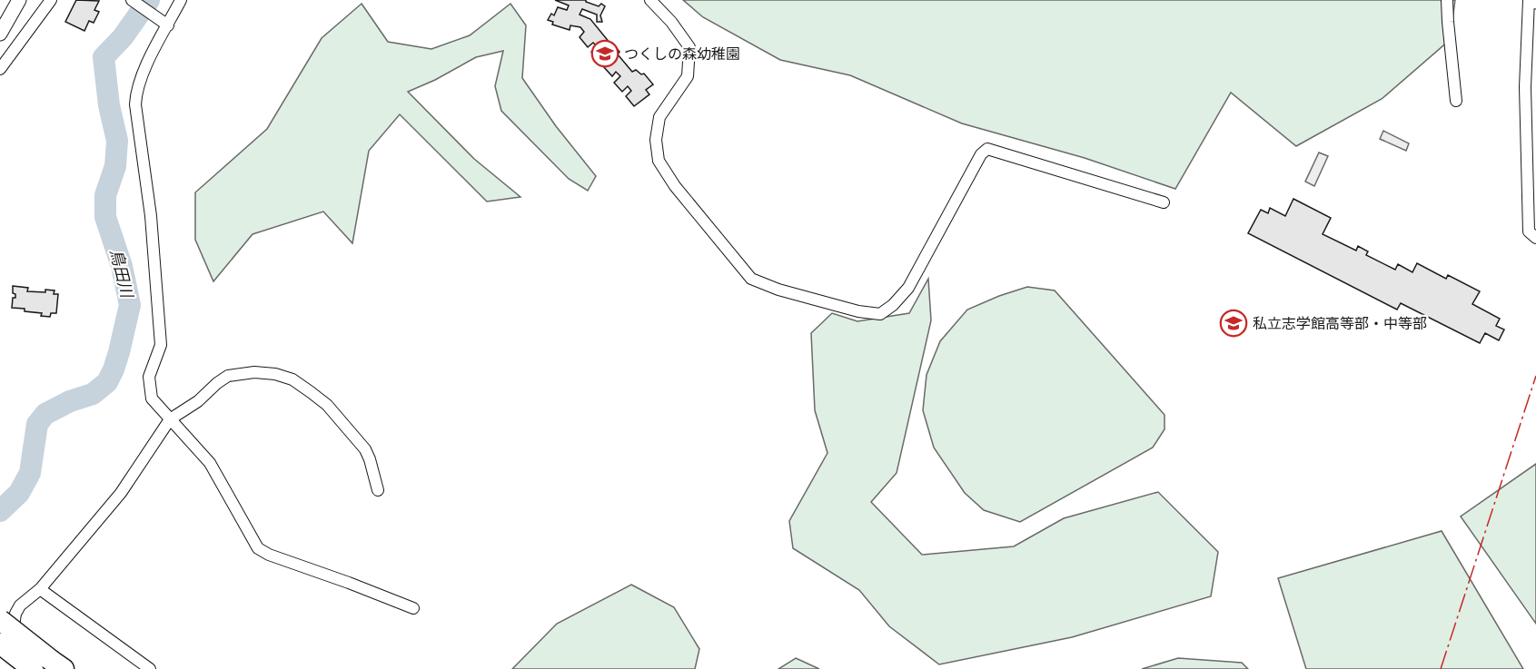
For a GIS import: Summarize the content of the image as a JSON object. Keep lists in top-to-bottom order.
{
  "water": ["鳥田川"],
  "places": {
    "school or university": ["つくしの森幼稚園", "私立志学館高等部・中等部"]
  }
}
